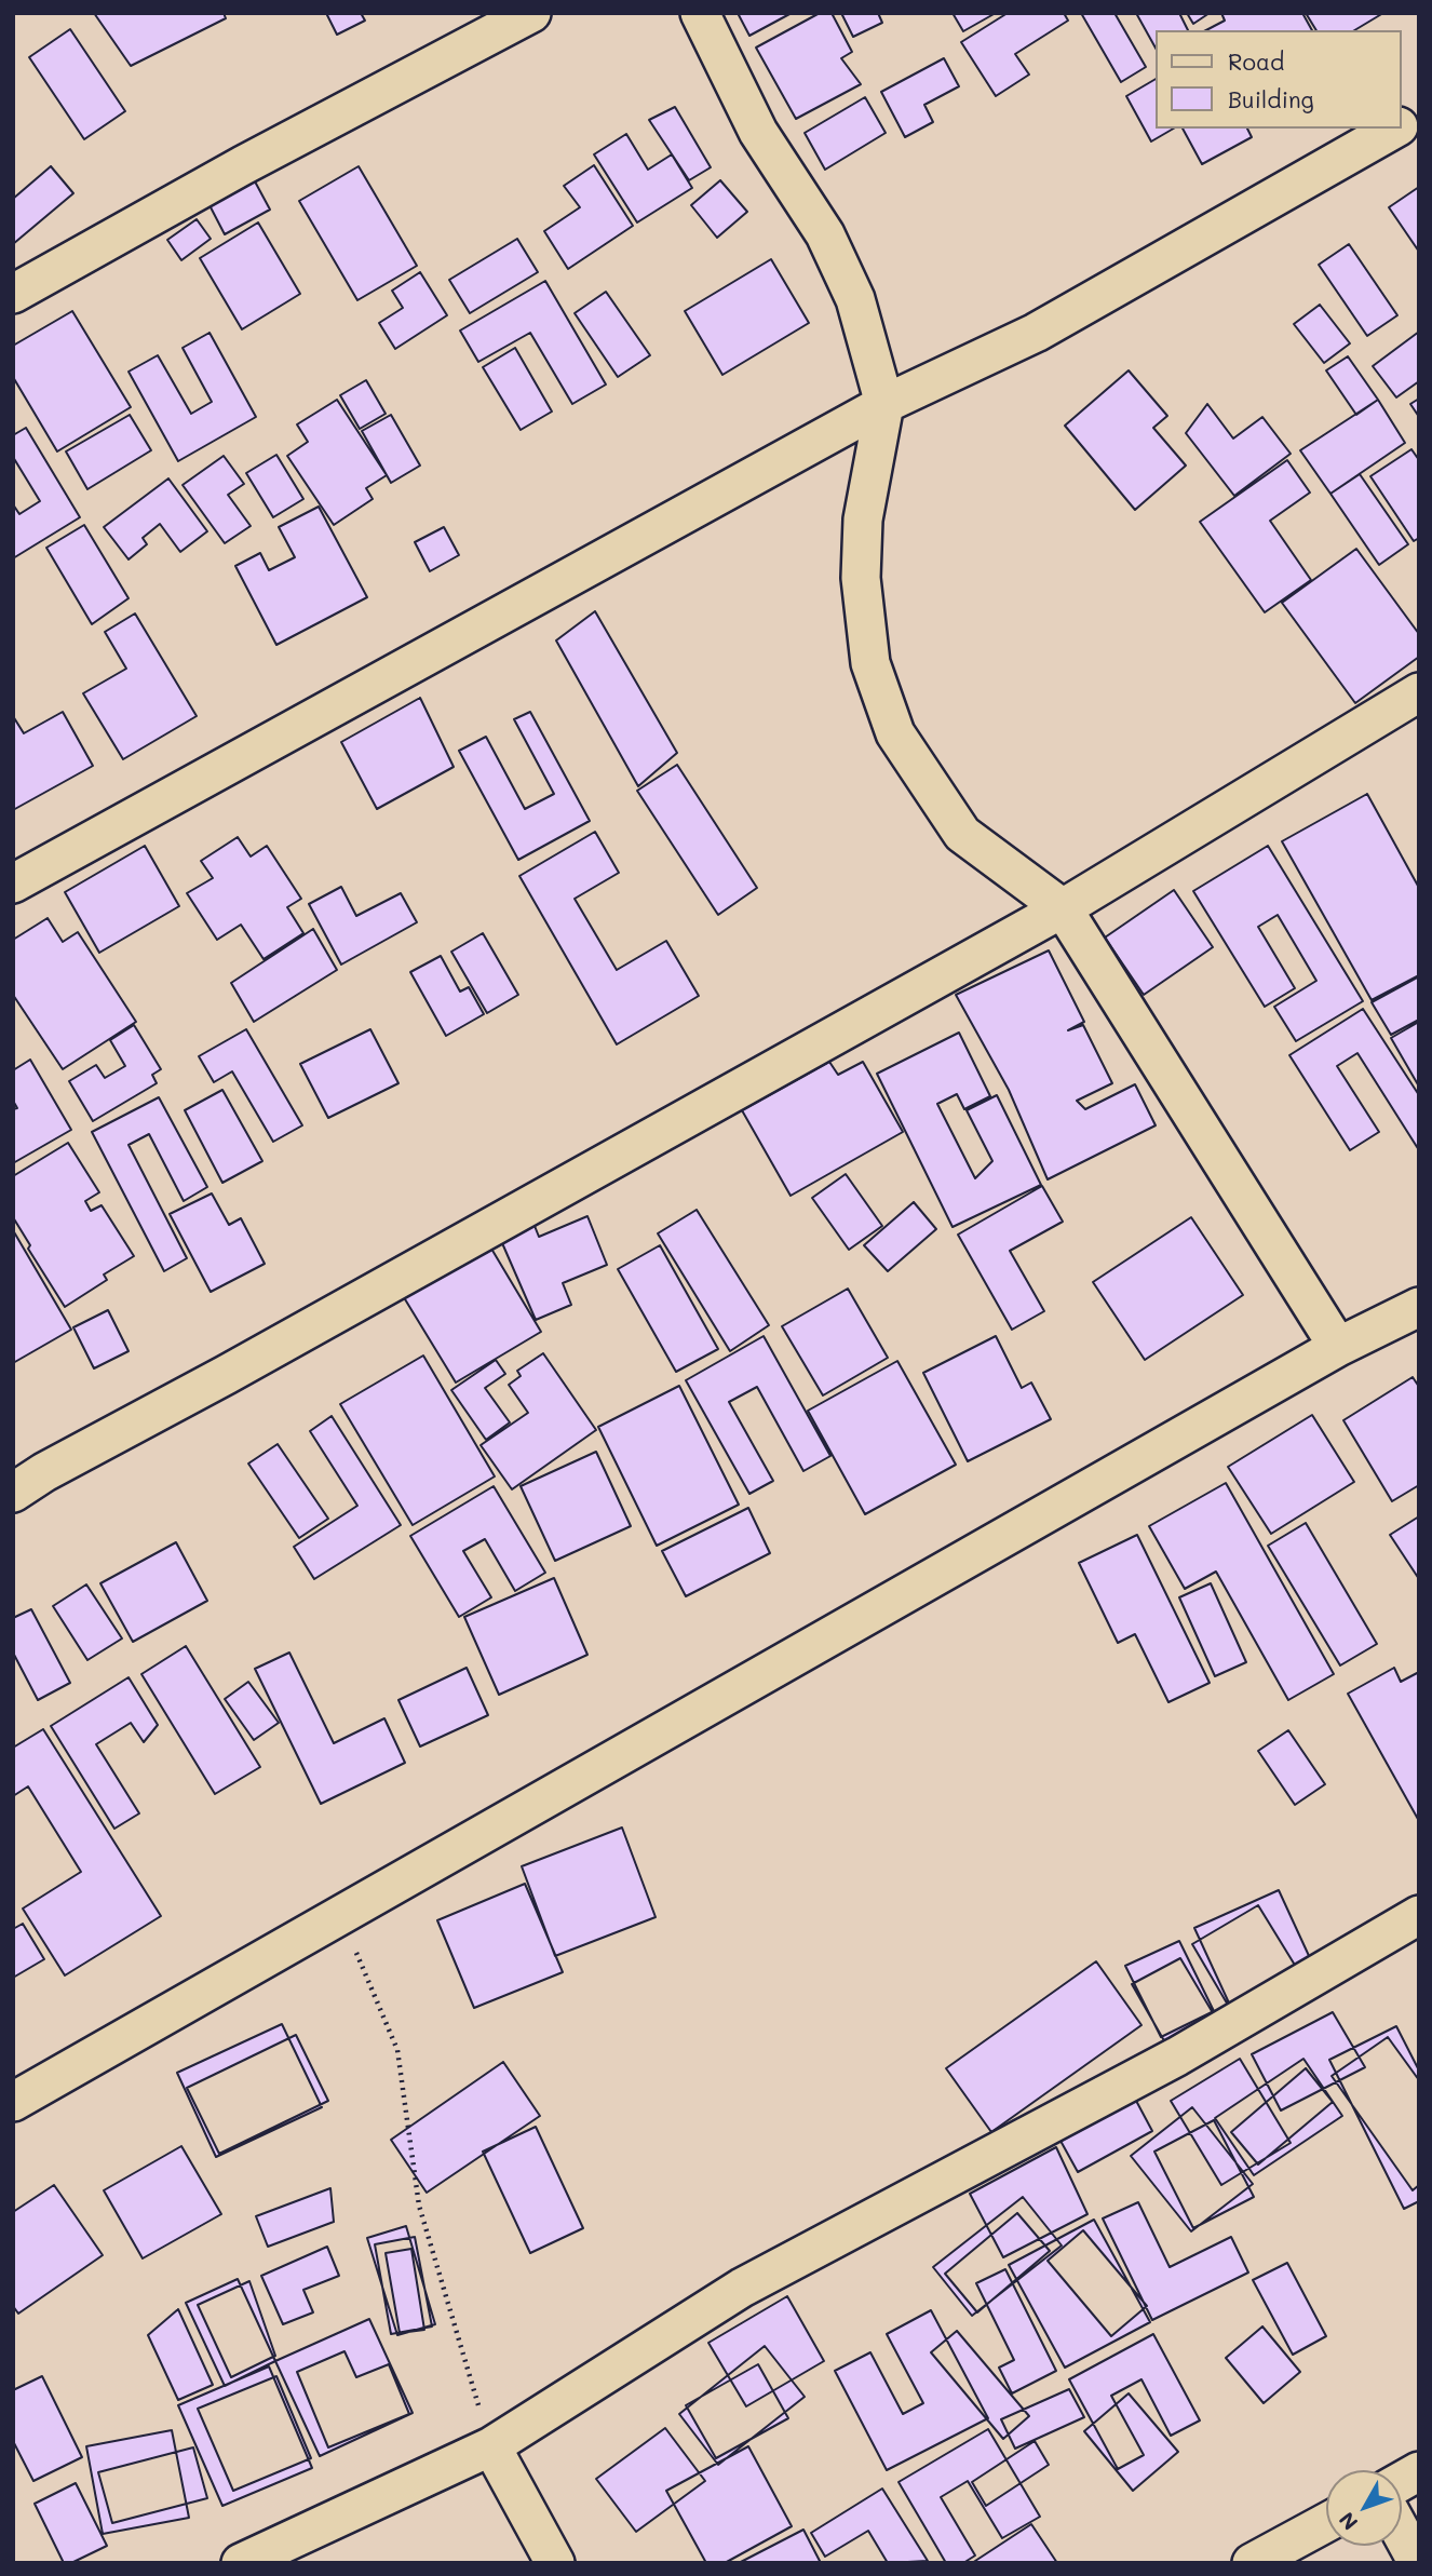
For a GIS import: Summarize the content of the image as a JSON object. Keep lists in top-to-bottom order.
{
  "legend": ["Road", "Building"],
  "north": "bottom left"
}
